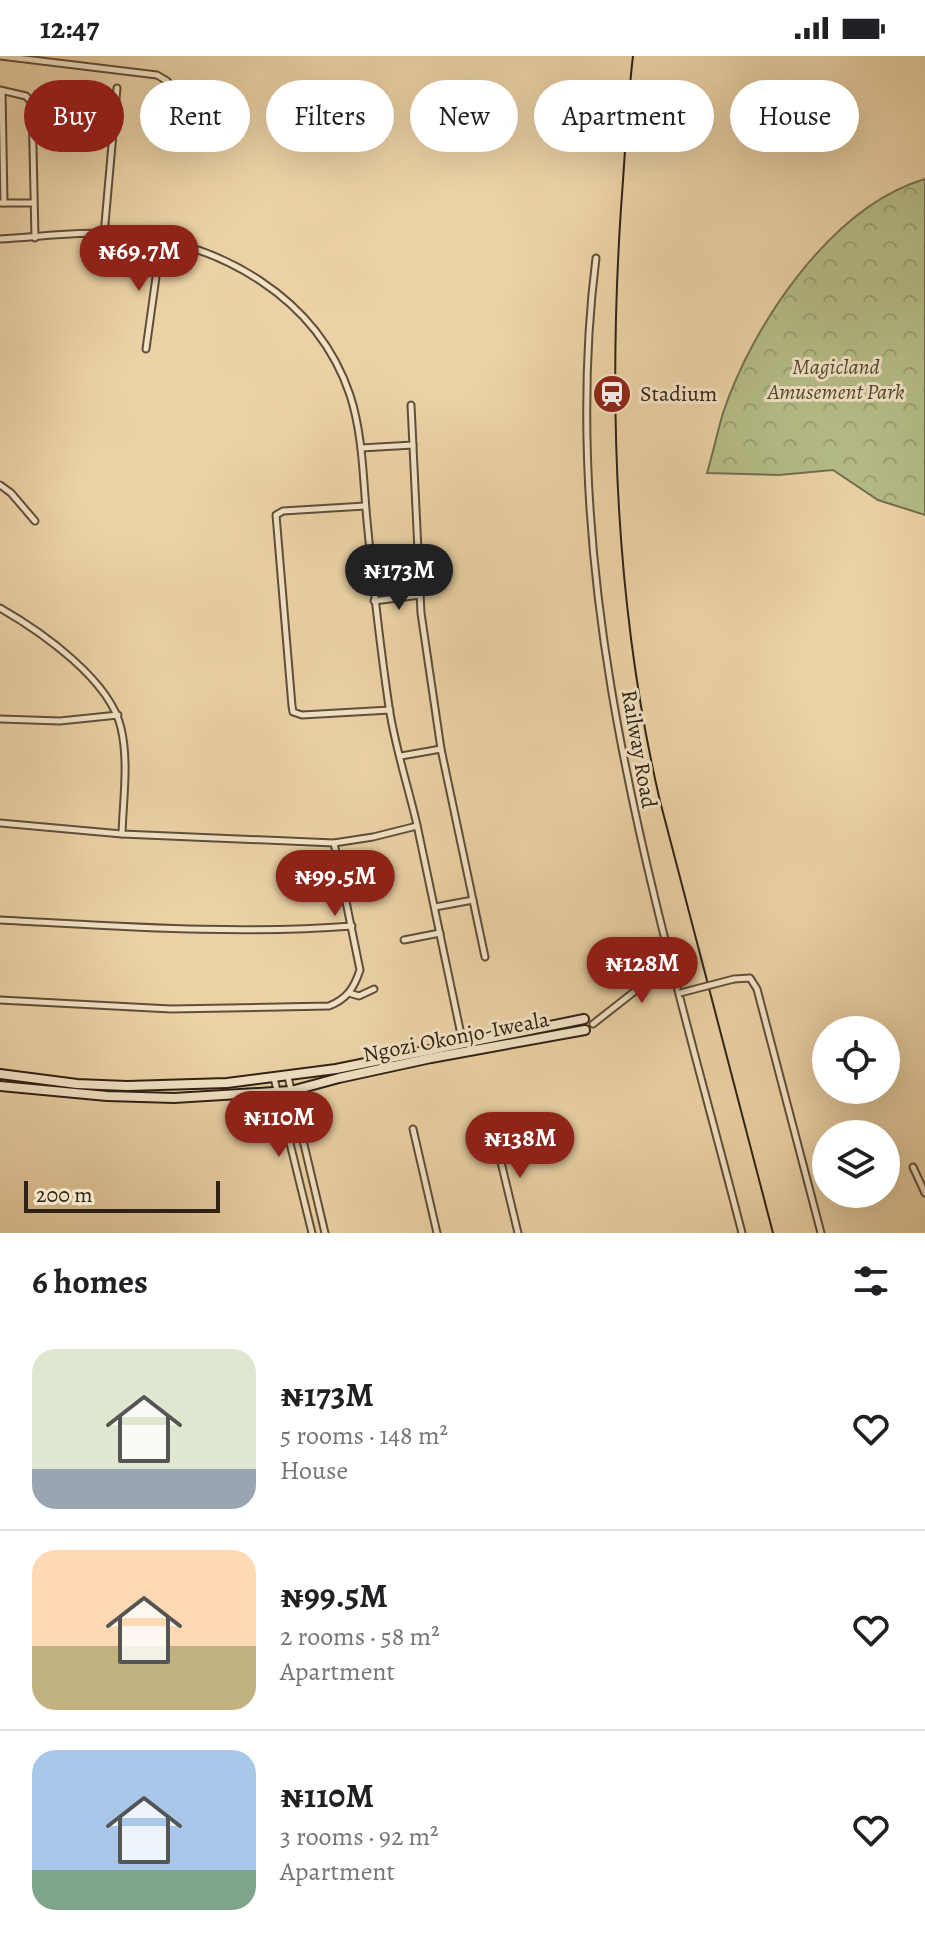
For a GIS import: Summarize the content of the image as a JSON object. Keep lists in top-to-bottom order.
{
  "streets": {
    "street": ["Railway Road", "Ngozi Okonjo-Iweala"]
  },
  "parks": ["Magicland Amusement Park"],
  "places": {
    "station": ["Stadium"]
  },
  "scale_bar": "200 m",
  "page": {
    "status": "12:47",
    "chip": [
      "Buy",
      "Rent",
      "Filters",
      "New",
      "Apartment",
      "House"
    ],
    "price": [
      "₦69.7M",
      "₦173M",
      "₦99.5M",
      "₦128M",
      "₦110M",
      "₦138M"
    ],
    "scale": "200 m",
    "heading": "6 homes",
    "list": [
      {
        "name": "₦173M",
        "note": "5 rooms · 148 m² · House"
      },
      {
        "name": "₦99.5M",
        "note": "2 rooms · 58 m² · Apartment"
      },
      {
        "name": "₦110M",
        "note": "3 rooms · 92 m² · Apartment"
      }
    ]
  }
}
